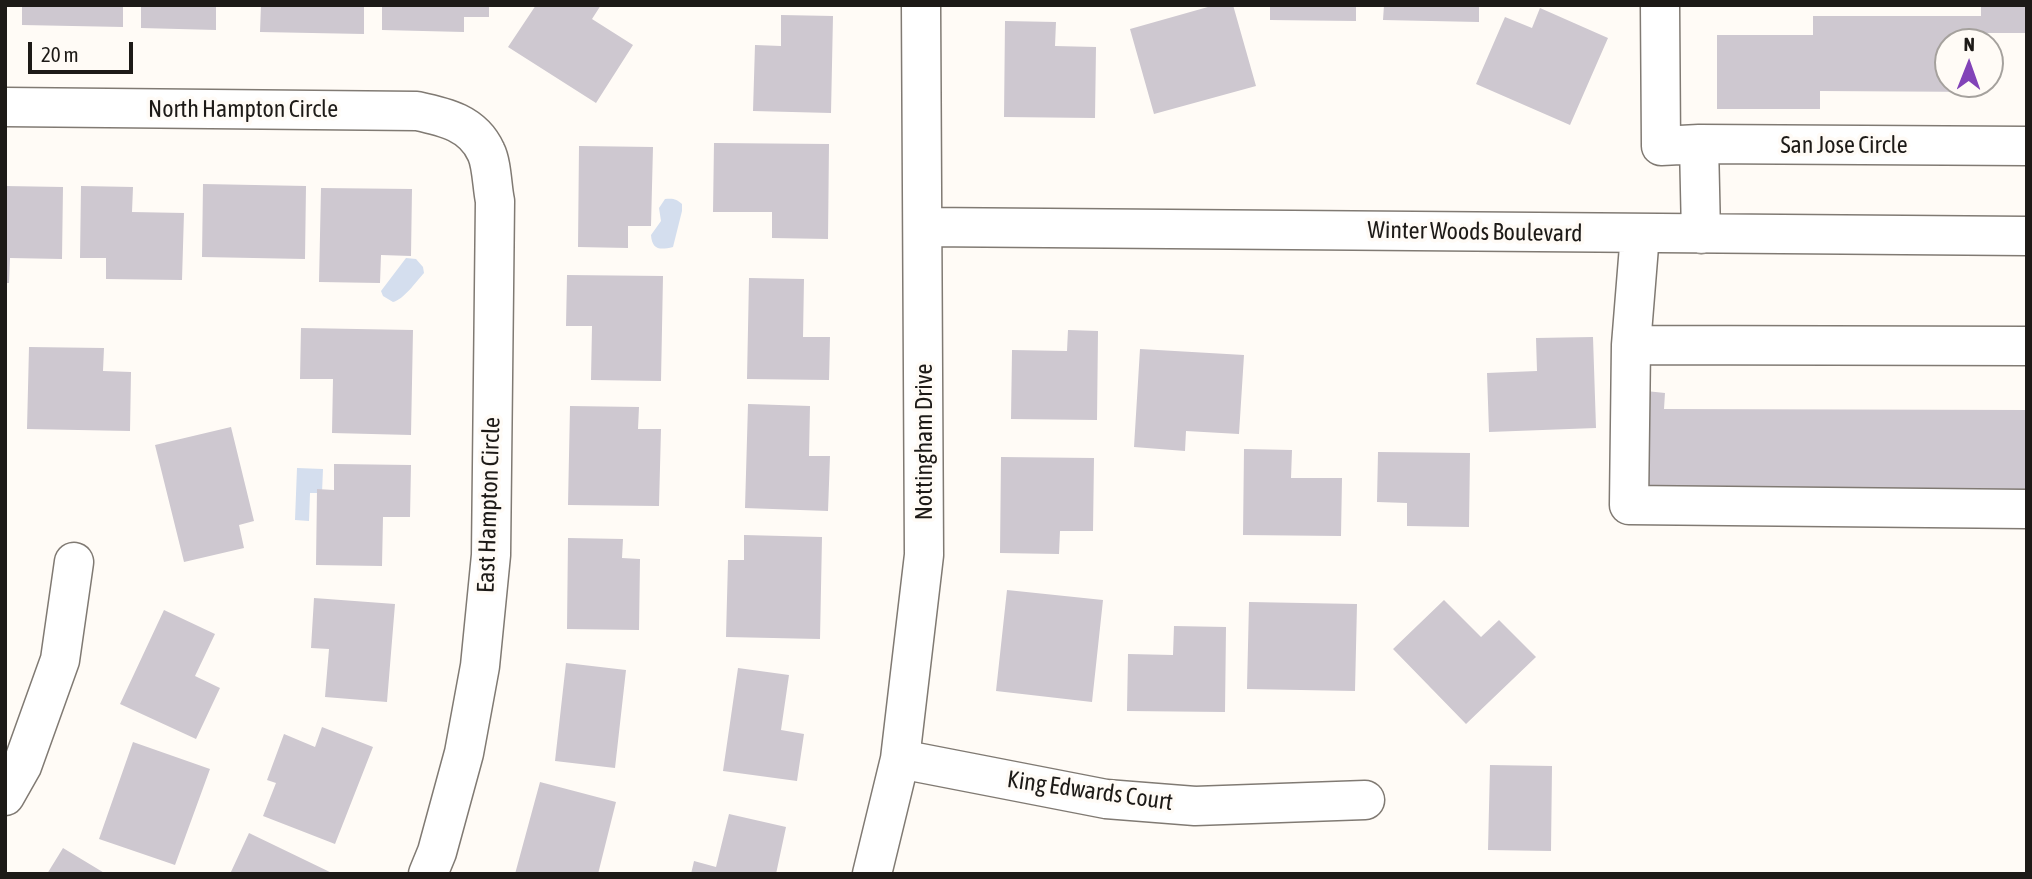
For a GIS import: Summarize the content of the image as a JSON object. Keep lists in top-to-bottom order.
{
  "streets": {
    "street": [
      "North Hampton Circle",
      "San Jose Circle",
      "Winter Woods Boulevard",
      "Nottingham Drive",
      "East Hampton Circle",
      "King Edwards Court"
    ]
  },
  "crossings": [
    ["North Hampton Circle", "East Hampton Circle"],
    ["Winter Woods Boulevard", "Nottingham Drive"],
    ["Nottingham Drive", "King Edwards Court"]
  ],
  "scale_bar": "20 m",
  "north": "top"
}
